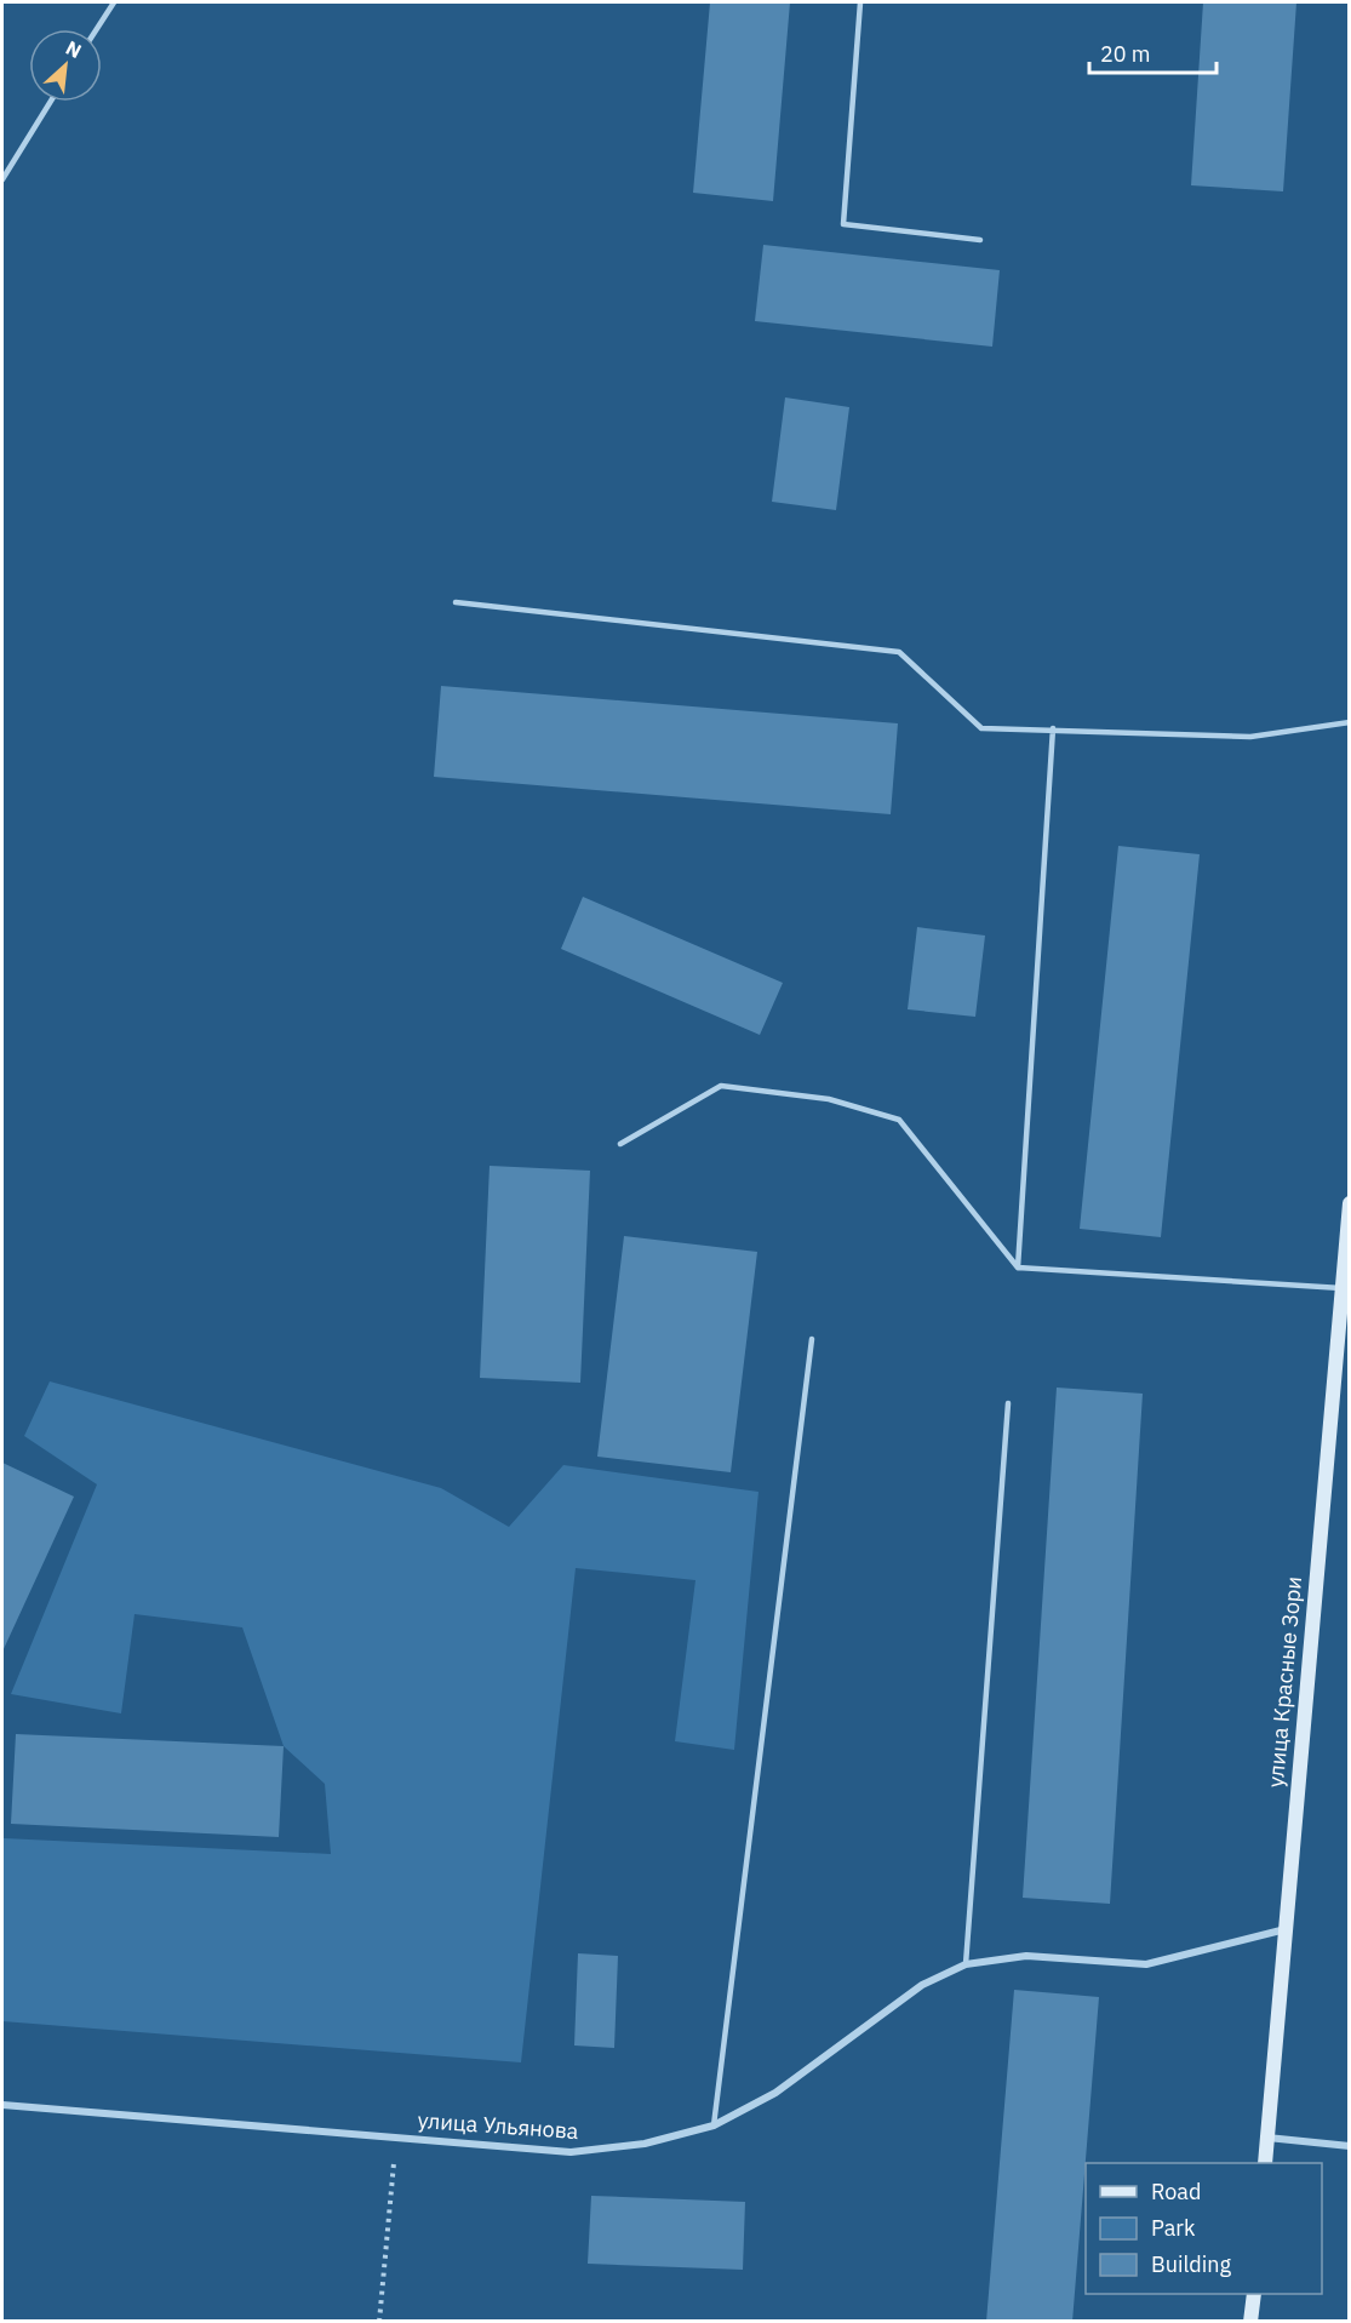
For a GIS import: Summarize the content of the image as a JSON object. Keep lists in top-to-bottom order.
{
  "streets": {
    "main road": ["улица Красные Зори"],
    "street": ["улица Ульянова"]
  },
  "crossings": [
    ["улица Красные Зори", "улица Ульянова"]
  ],
  "legend": ["Road", "Park", "Building"],
  "scale_bar": "20 m",
  "north": "top right"
}
